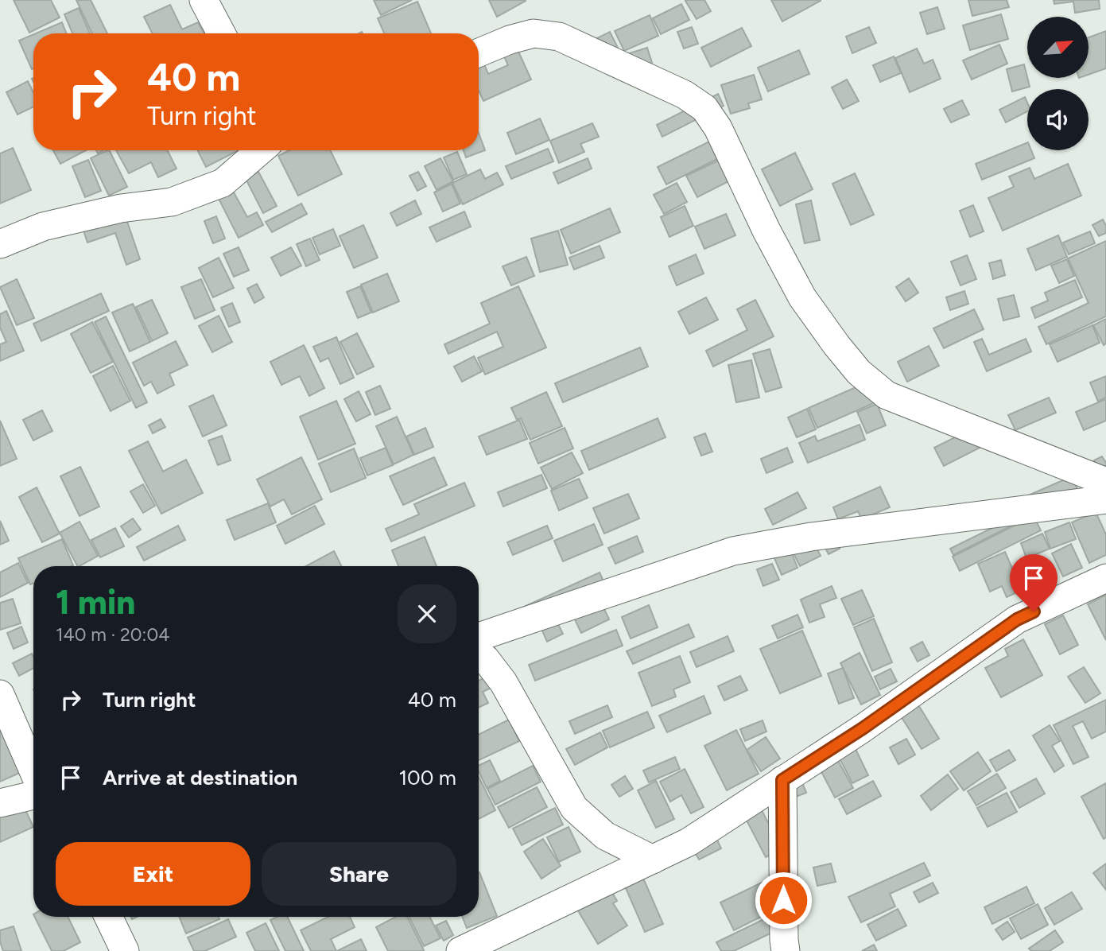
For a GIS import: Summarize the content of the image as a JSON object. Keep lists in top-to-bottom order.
{
  "north": "top right",
  "page": {
    "turn": ["40 m", "Turn right"],
    "heading": ["1 min", "140 m · 20:04"],
    "list": [
      {
        "name": "Turn right",
        "value": "40 m"
      },
      {
        "name": "Arrive at destination",
        "value": "100 m"
      }
    ],
    "buttons": ["Exit", "Share"]
  }
}
